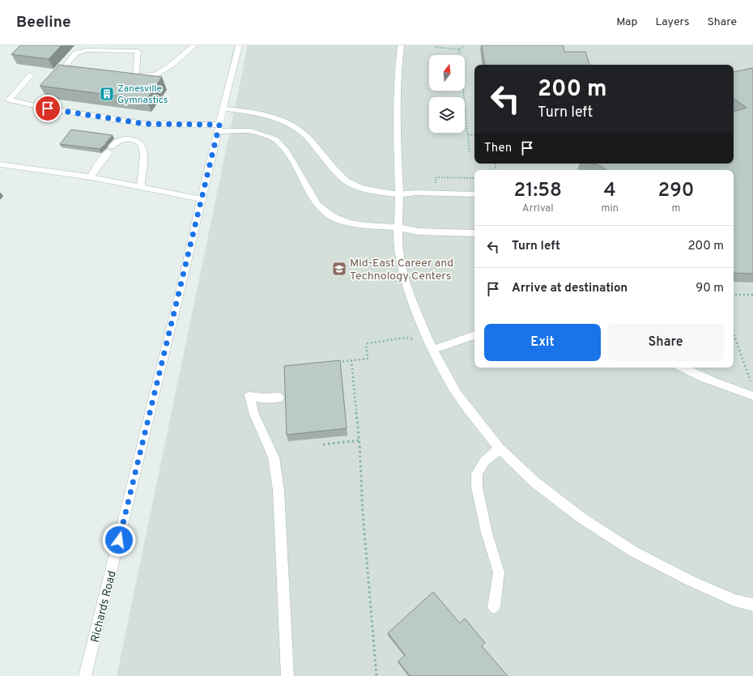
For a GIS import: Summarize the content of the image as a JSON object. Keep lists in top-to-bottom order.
{
  "streets": {
    "street": ["Richards Road"]
  },
  "places": {
    "building": ["Zanesville Gymnastics"],
    "school or university": ["Mid-East Career and Technology Centers"]
  },
  "north": "top",
  "page": {
    "header": "Beeline",
    "nav": ["Map", "Layers", "Share"],
    "turn": ["200 m", "Turn left"],
    "then": "Then",
    "eta": [
      "21:58",
      "Arrival",
      "4",
      "min",
      "290",
      "m"
    ],
    "list": [
      {
        "name": "Turn left",
        "value": "200 m"
      },
      {
        "name": "Arrive at destination",
        "value": "90 m"
      }
    ],
    "buttons": ["Exit", "Share"]
  }
}
